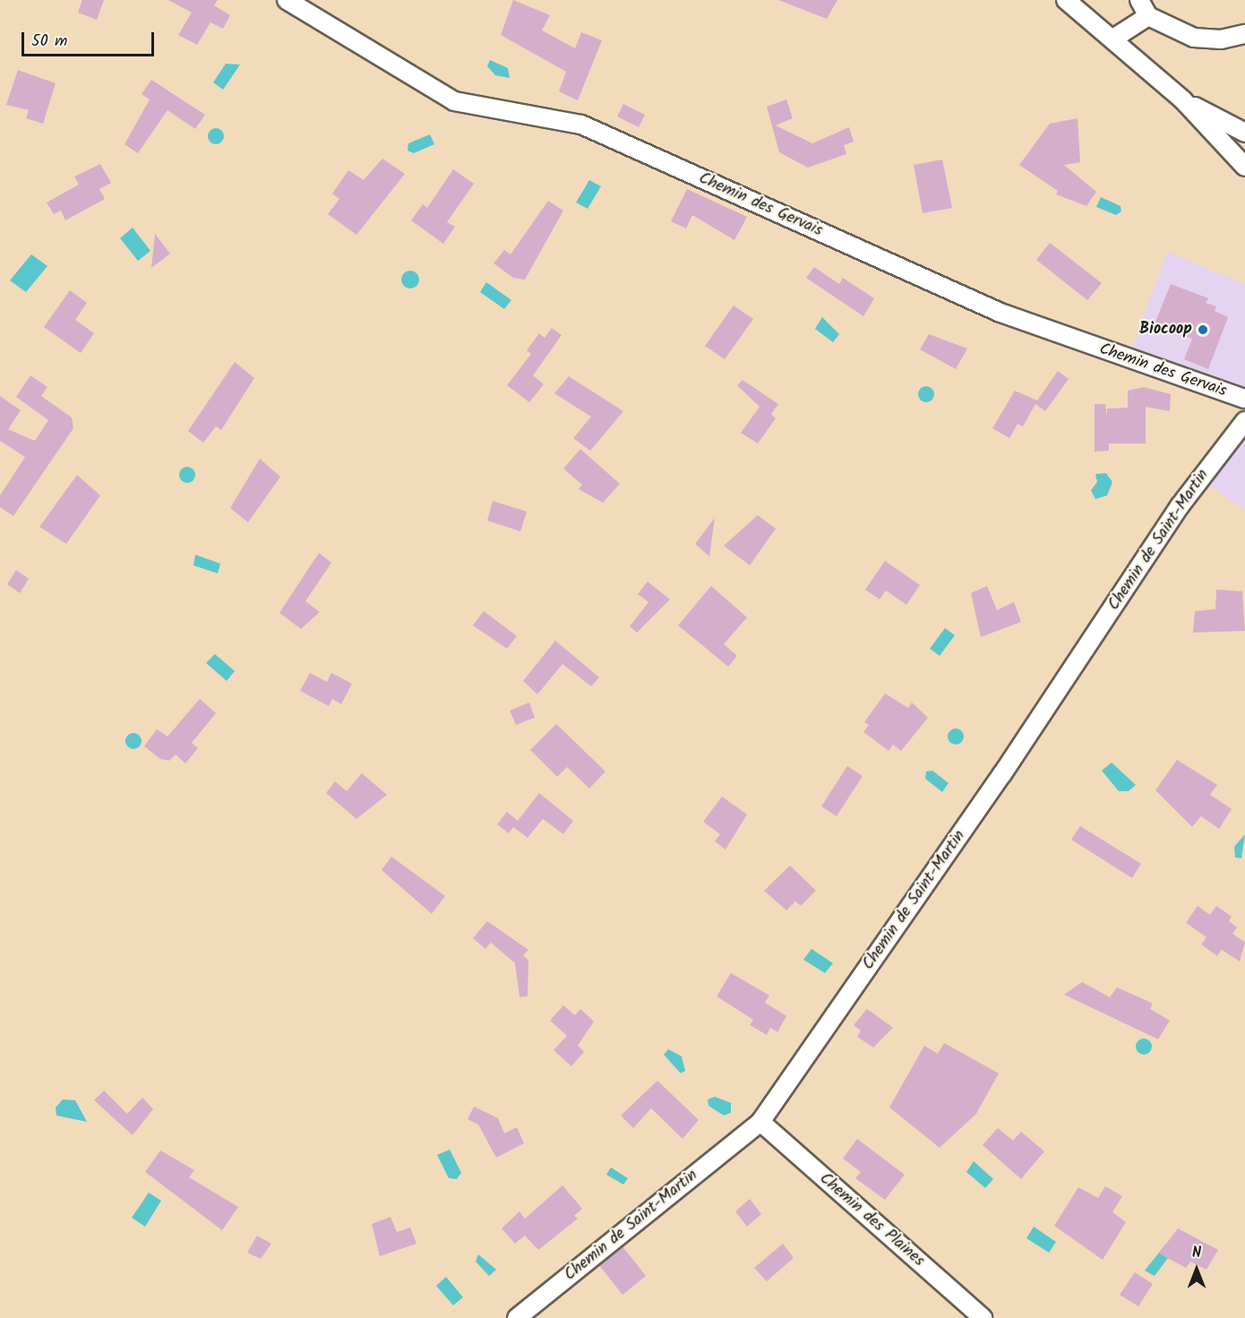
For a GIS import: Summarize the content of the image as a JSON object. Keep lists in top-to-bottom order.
{
  "streets": {
    "street": ["Chemin des Gervais", "Chemin de Saint-Martin", "Chemin des Plaines"]
  },
  "crossings": [
    ["Chemin de Saint-Martin", "Chemin des Plaines"]
  ],
  "places": ["Biocoop"],
  "scale_bar": "50 m",
  "north": "top"
}
